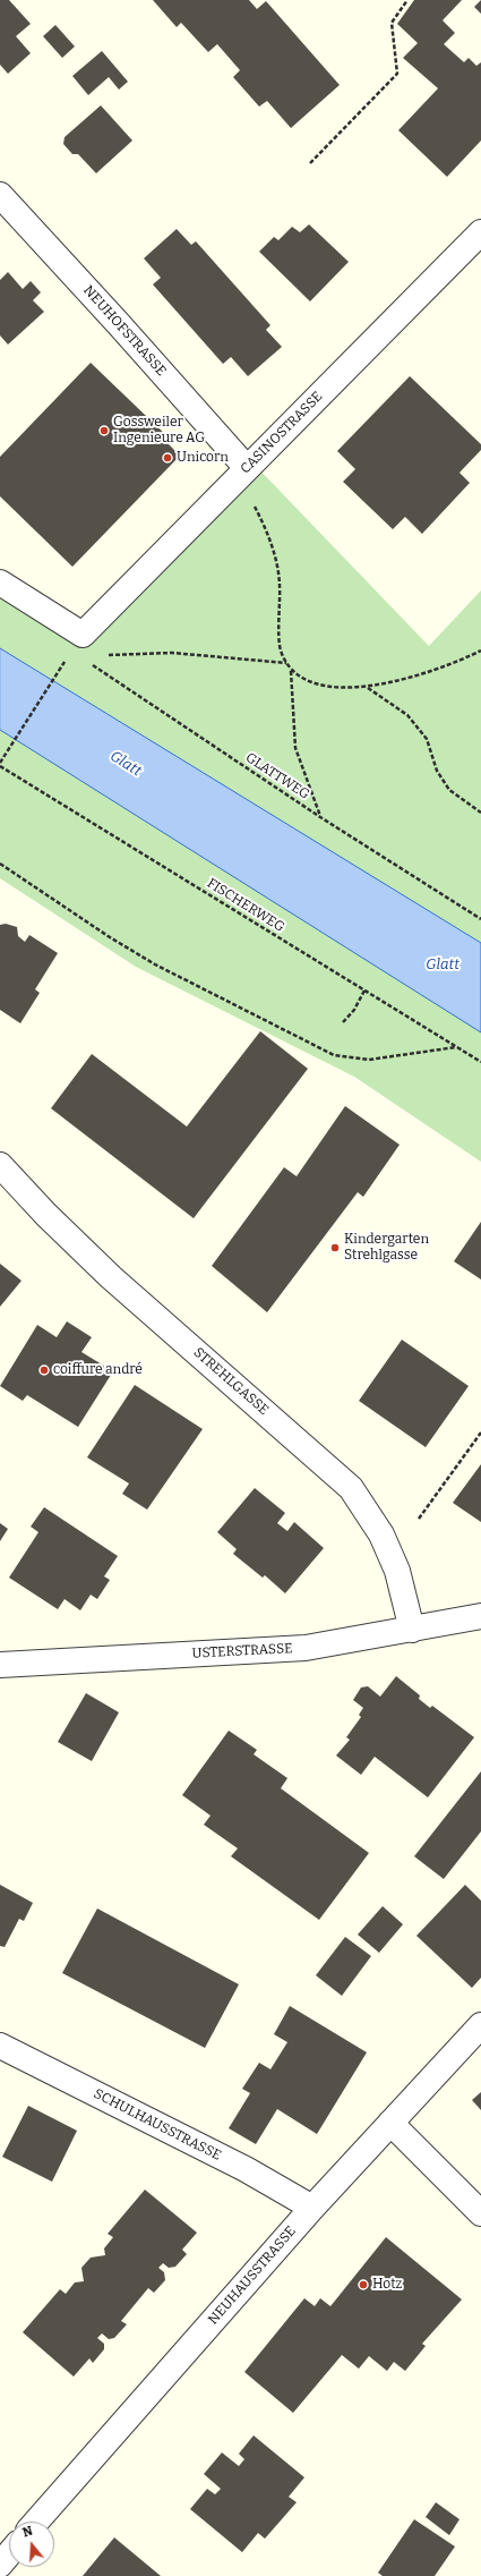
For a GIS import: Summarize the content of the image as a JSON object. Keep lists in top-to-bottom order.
{
  "streets": {
    "street": [
      "NEUHOFSTRASSE",
      "CASINOSTRASSE",
      "STREHLGASSE",
      "USTERSTRASSE",
      "SCHULHAUSSTRASSE",
      "NEUHAUSSTRASSE"
    ],
    "path": ["GLATTWEG", "FISCHERWEG"]
  },
  "crossings": [
    ["NEUHOFSTRASSE", "CASINOSTRASSE"],
    ["CASINOSTRASSE", "GLATTWEG"],
    ["STREHLGASSE", "USTERSTRASSE"],
    ["SCHULHAUSSTRASSE", "NEUHAUSSTRASSE"]
  ],
  "water": ["Glatt"],
  "places": [
    "Gossweiler Ingenieure AG",
    "Unicorn",
    "Kindergarten Strehlgasse",
    "coiffure andré",
    "Hotz"
  ],
  "north": "top"
}
